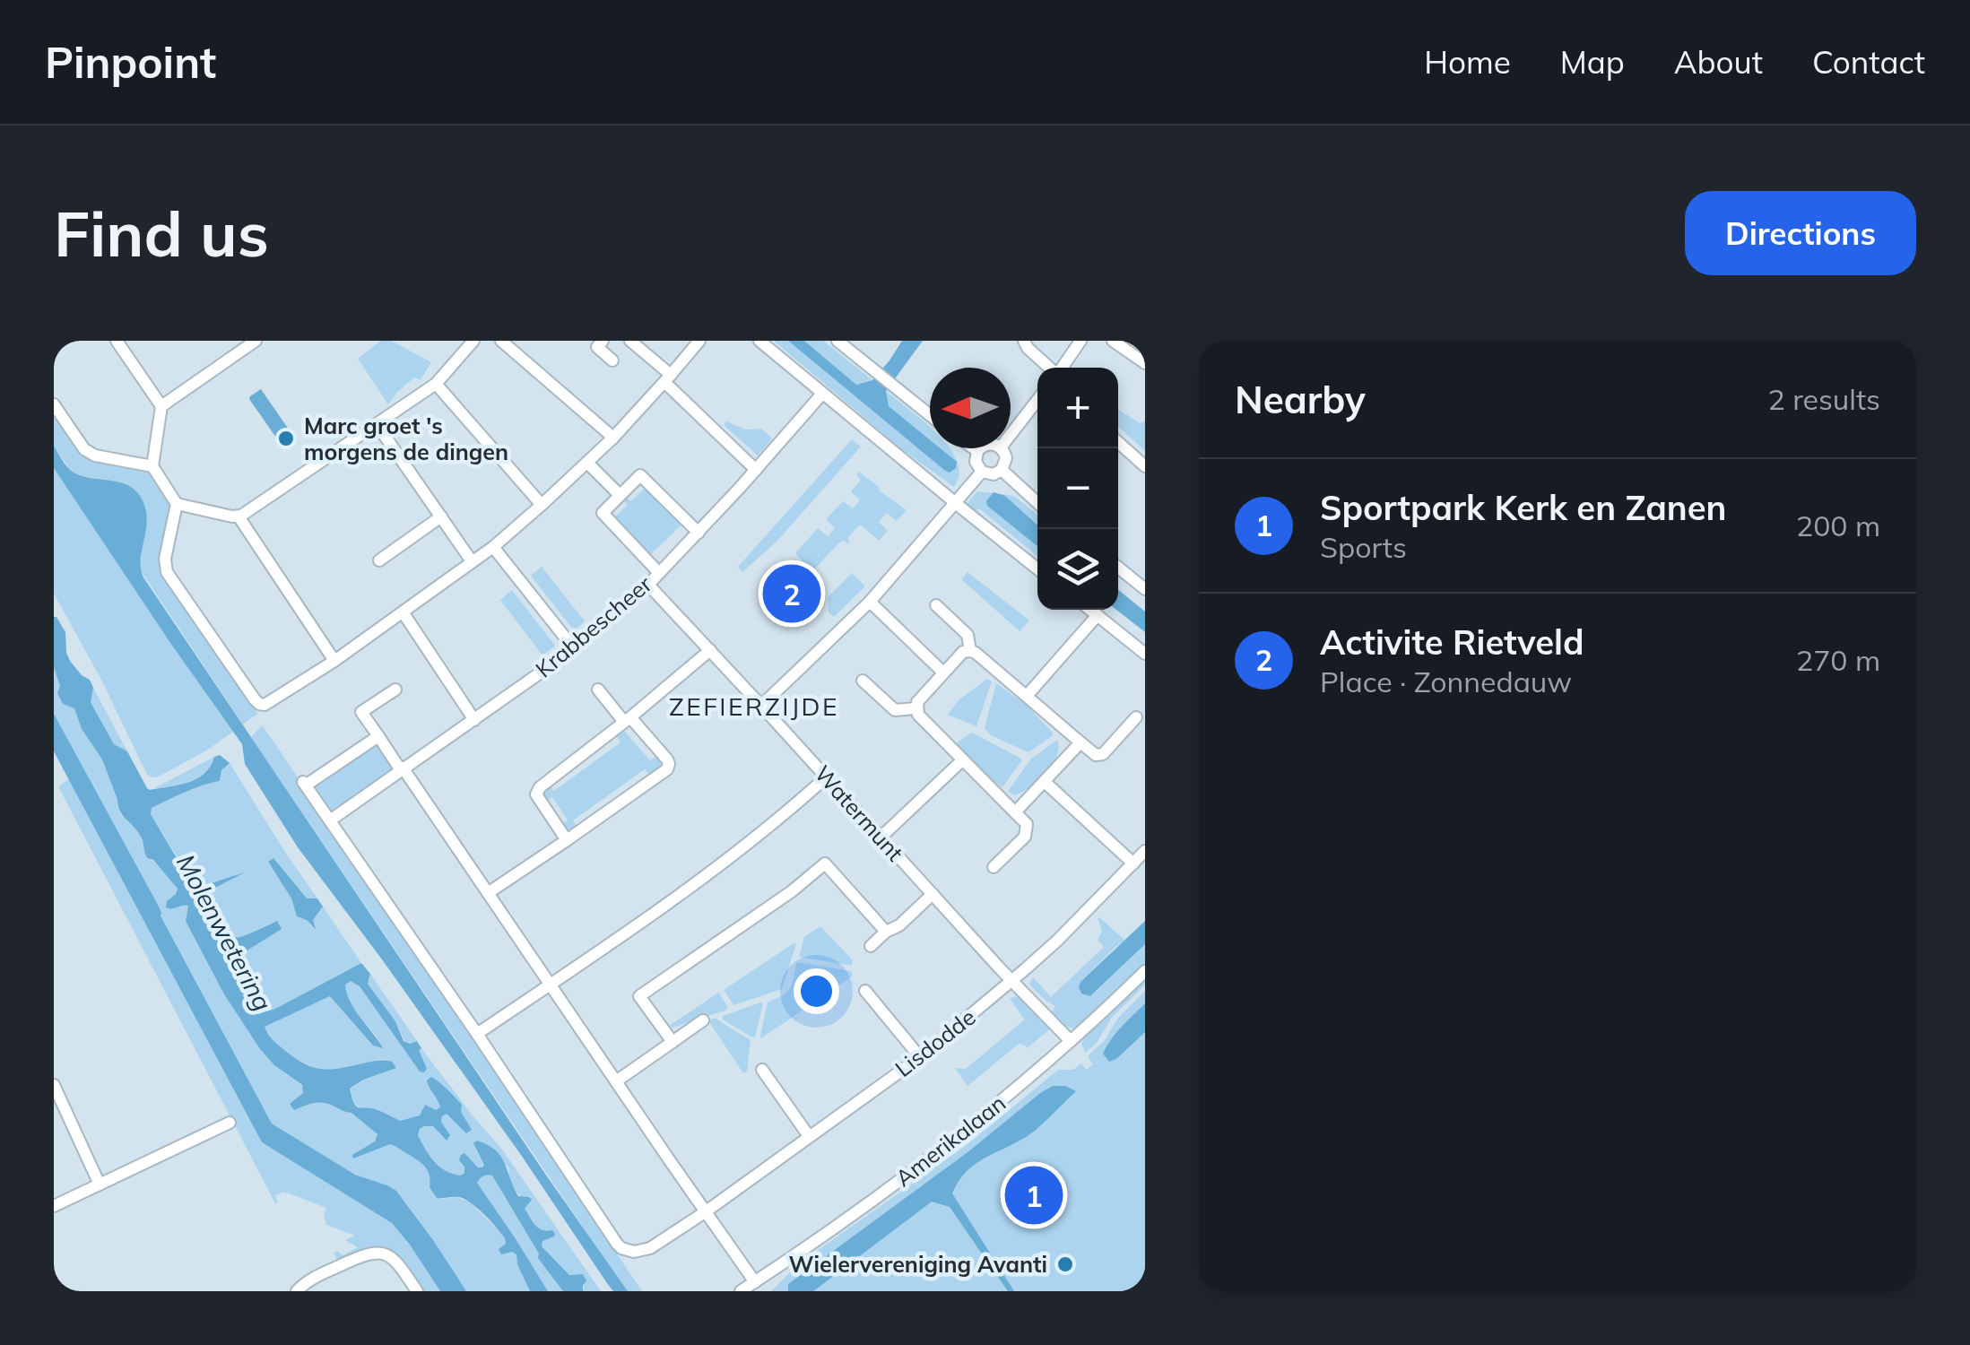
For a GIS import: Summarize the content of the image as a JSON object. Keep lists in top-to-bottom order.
{
  "streets": {
    "street": [
      "Krabbescheer",
      "Watermunt",
      "Lisdodde",
      "Amerikalaan"
    ]
  },
  "crossings": [
    ["Krabbescheer", "Watermunt"],
    ["Watermunt", "Lisdodde"],
    ["Watermunt", "Amerikalaan"]
  ],
  "districts": ["ZEFIERZIJDE"],
  "water": ["Molenwetering"],
  "places": ["Marc groet 's morgens de dingen", "Wielervereniging Avanti"],
  "north": "left",
  "page": {
    "header": "Pinpoint",
    "nav": [
      "Home",
      "Map",
      "About",
      "Contact"
    ],
    "buttons": "Directions",
    "title": "Find us",
    "heading": ["Nearby", "2 results"],
    "map_buttons": ["+", "−"],
    "list": [
      {
        "mark": "1",
        "name": "Sportpark Kerk en Zanen",
        "note": "Sports",
        "value": "200 m"
      },
      {
        "mark": "2",
        "name": "Activite Rietveld",
        "note": "Place · Zonnedauw",
        "value": "270 m"
      }
    ],
    "pins": ["2", "1"]
  }
}
